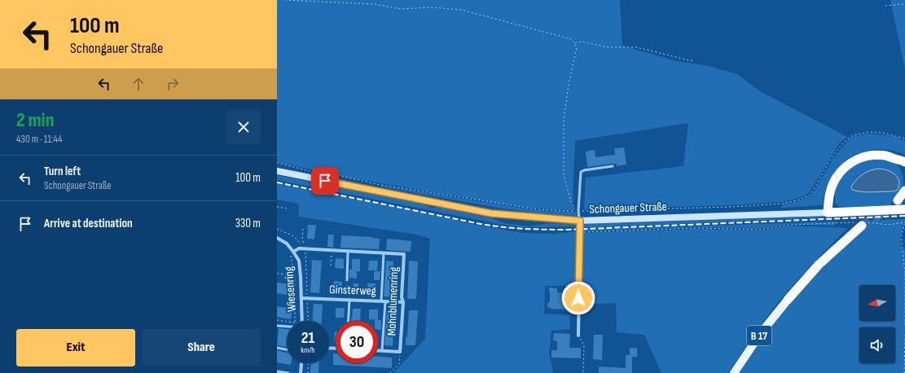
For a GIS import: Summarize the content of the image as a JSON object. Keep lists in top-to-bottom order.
{
  "streets": {
    "highway": ["B 17"],
    "main road": ["Schongauer Straße"],
    "street": ["Wiesenring", "Ginsterweg", "Mohnblumenring"]
  },
  "crossings": [
    ["Wiesenring", "Ginsterweg"],
    ["Wiesenring", "Mohnblumenring"],
    ["Ginsterweg", "Mohnblumenring"]
  ],
  "north": "left",
  "page": {
    "turn": ["100 m", "Schongauer Straße"],
    "heading": ["2 min", "430 m · 11:44"],
    "list": [
      {
        "name": "Turn left",
        "note": "Schongauer Straße",
        "value": "100 m"
      },
      {
        "name": "Arrive at destination",
        "value": "330 m"
      }
    ],
    "speed": "21 km/h",
    "limit": "30",
    "buttons": ["Exit", "Share"]
  }
}
